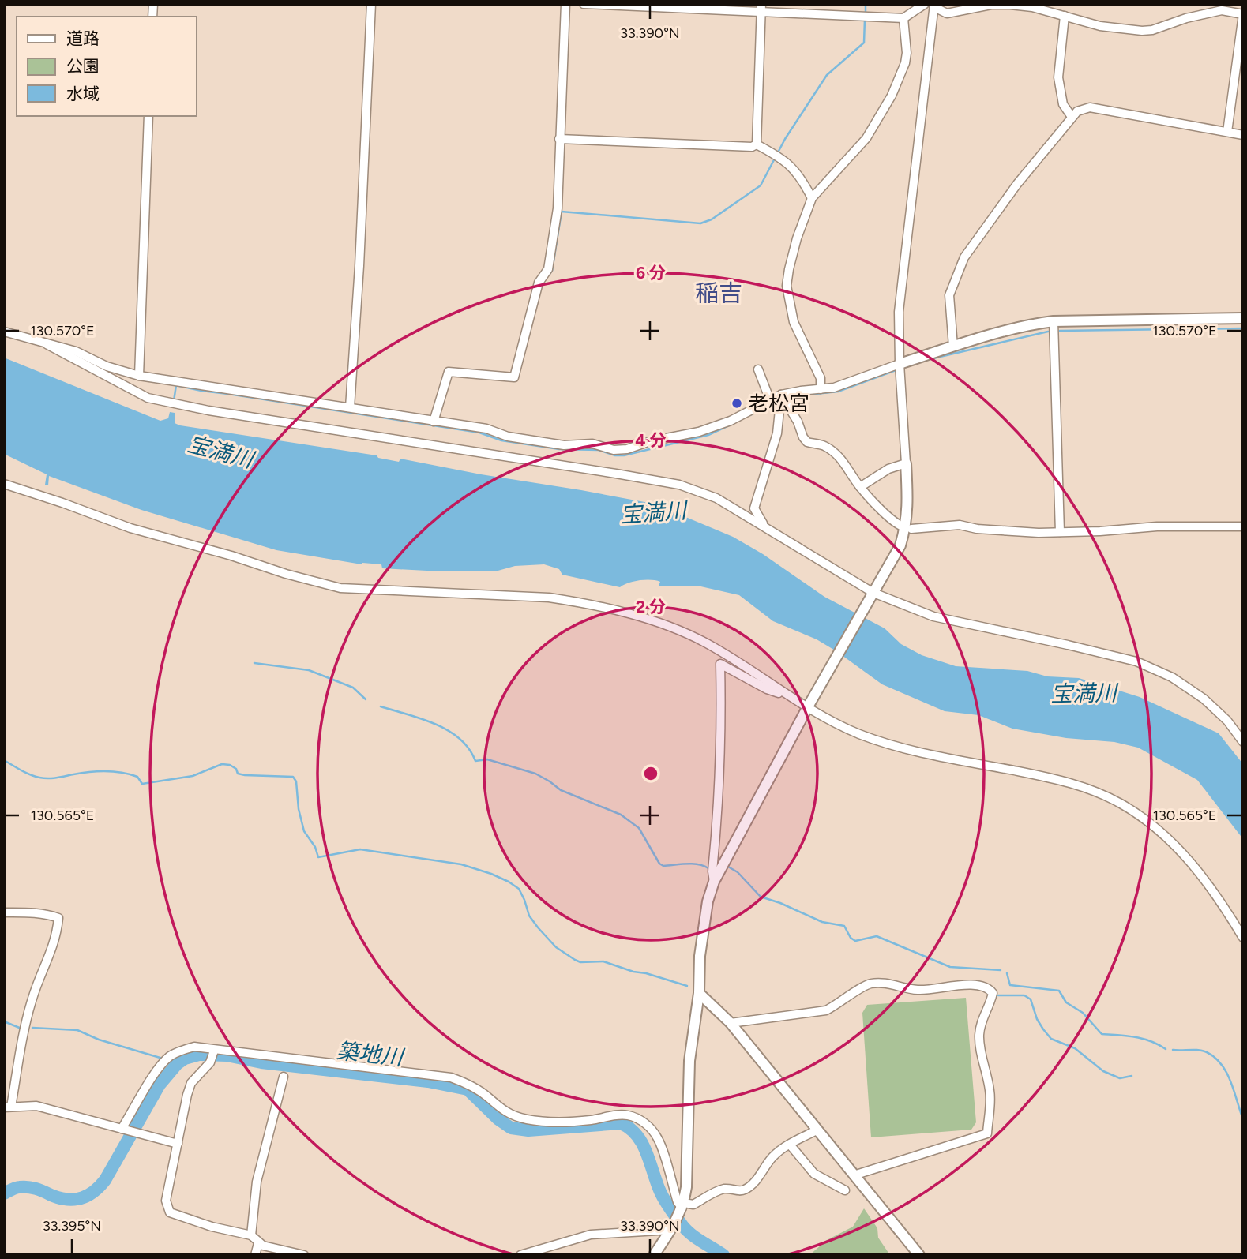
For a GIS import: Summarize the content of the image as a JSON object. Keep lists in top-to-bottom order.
{
  "districts": ["稲吉"],
  "water": ["宝満川", "築地川"],
  "places": ["老松宮"],
  "legend": ["道路", "公園", "水域"],
  "coordinates": [
    "33.390°N",
    "130.570°E",
    "130.565°E",
    "33.395°N"
  ],
  "rings": ["6 分", "4 分", "2 分"]
}
